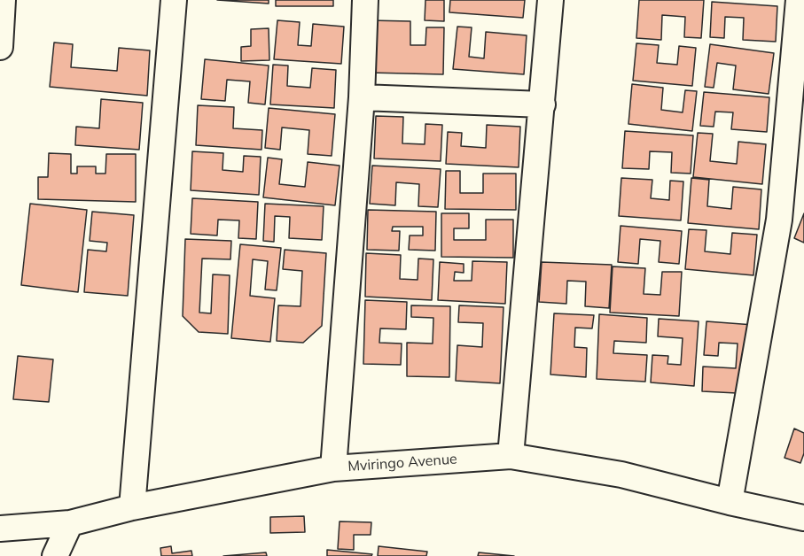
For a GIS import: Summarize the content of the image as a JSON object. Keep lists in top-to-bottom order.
{
  "streets": {
    "street": ["Mviringo Avenue"]
  }
}
